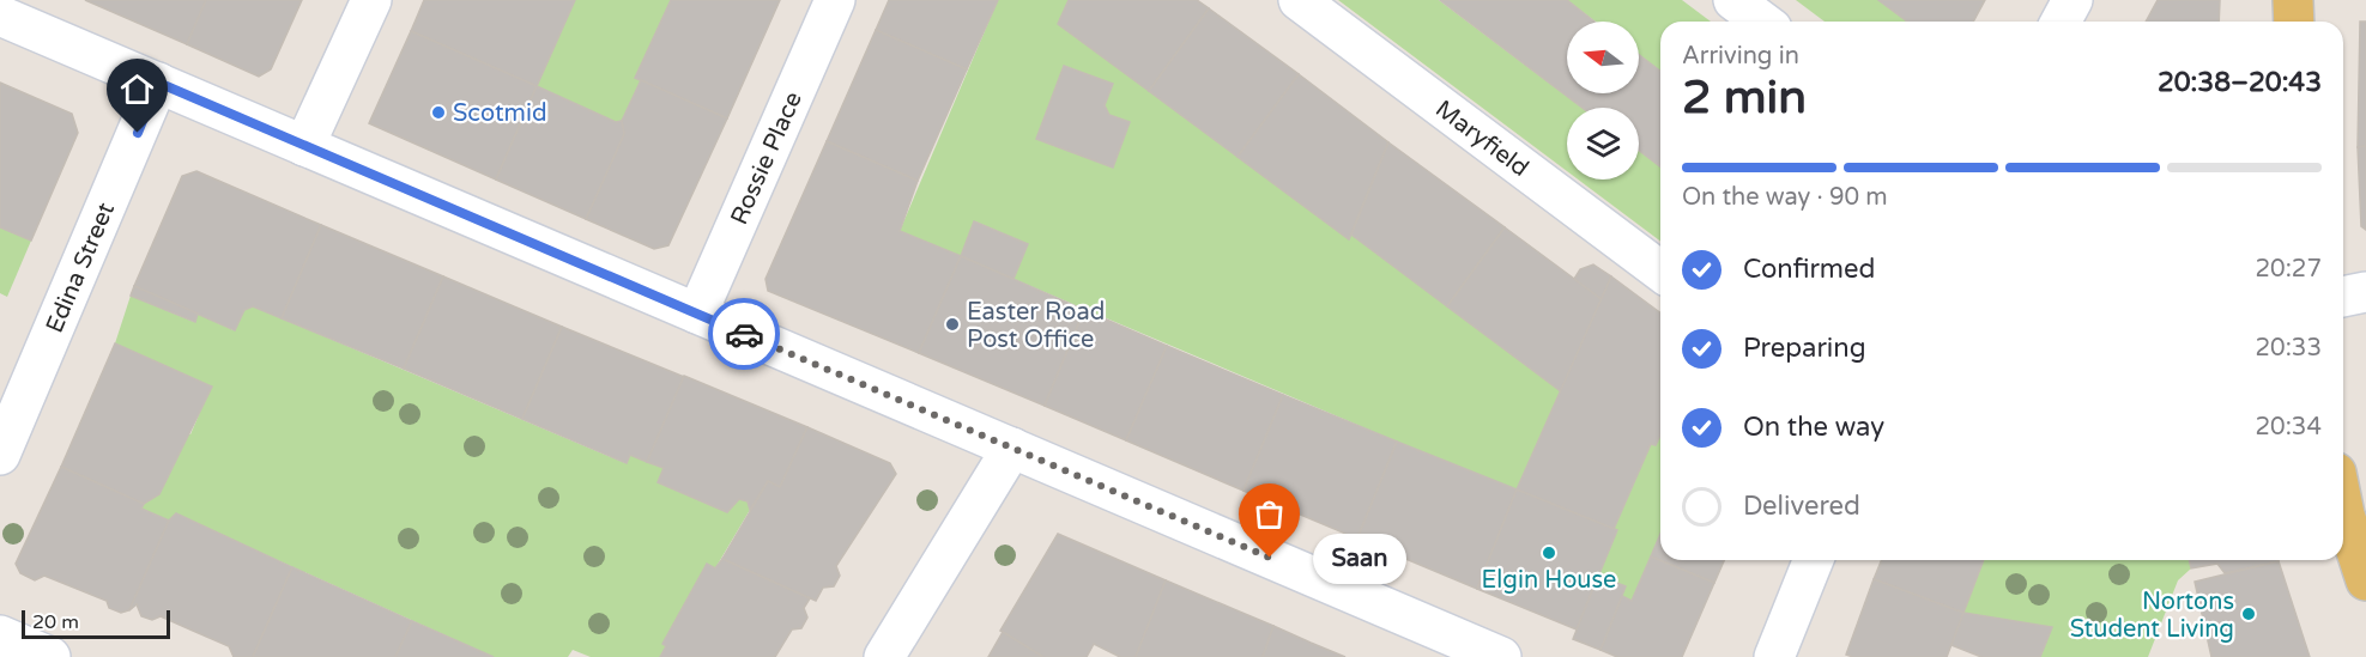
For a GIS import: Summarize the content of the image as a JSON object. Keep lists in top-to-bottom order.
{
  "streets": {
    "street": ["Maryfield", "Rossie Place", "Edina Street"]
  },
  "places": [
    "Scotmid",
    "Easter Road Post Office",
    "Elgin House",
    "Saan",
    "Nortons Student Living"
  ],
  "scale_bar": "20 m",
  "north": "left",
  "page": {
    "heading": ["2 min", "Arriving in", "20:38–20:43"],
    "bar": "On the way · 90 m",
    "list": [
      ["Confirmed", "20:27"],
      ["Preparing", "20:33"],
      ["On the way", "20:34"],
      "Delivered"
    ],
    "bubble": "Saan",
    "scale": "20 m"
  }
}
